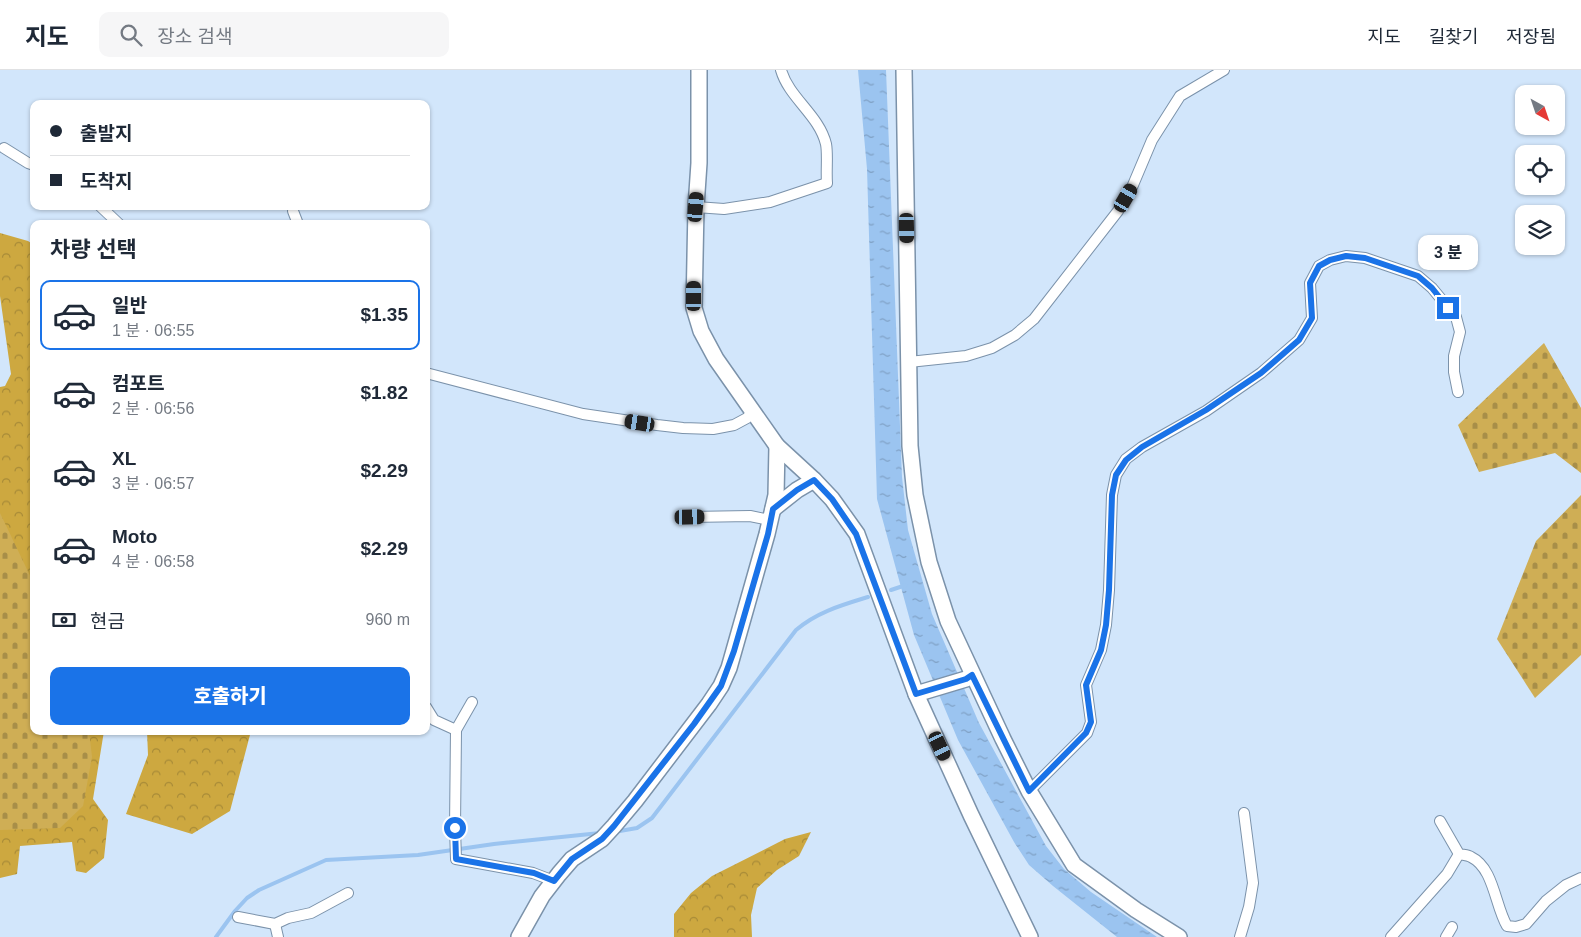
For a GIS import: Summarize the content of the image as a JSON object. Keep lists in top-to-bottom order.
{
  "north": "bottom right",
  "page": {
    "header": "지도",
    "search": "장소 검색",
    "nav": ["지도", "길찾기", "저장됨"],
    "banner": ["출발지", "도착지"],
    "heading": "차량 선택",
    "bubble": "3 분",
    "list": [
      {
        "name": "일반",
        "note": "1 분 · 06:55",
        "value": "$1.35"
      },
      {
        "name": "컴포트",
        "note": "2 분 · 06:56",
        "value": "$1.82"
      },
      {
        "name": "XL",
        "note": "3 분 · 06:57",
        "value": "$2.29"
      },
      {
        "name": "Moto",
        "note": "4 분 · 06:58",
        "value": "$2.29"
      }
    ],
    "pay": ["현금", "960 m"],
    "buttons": "호출하기"
  }
}
